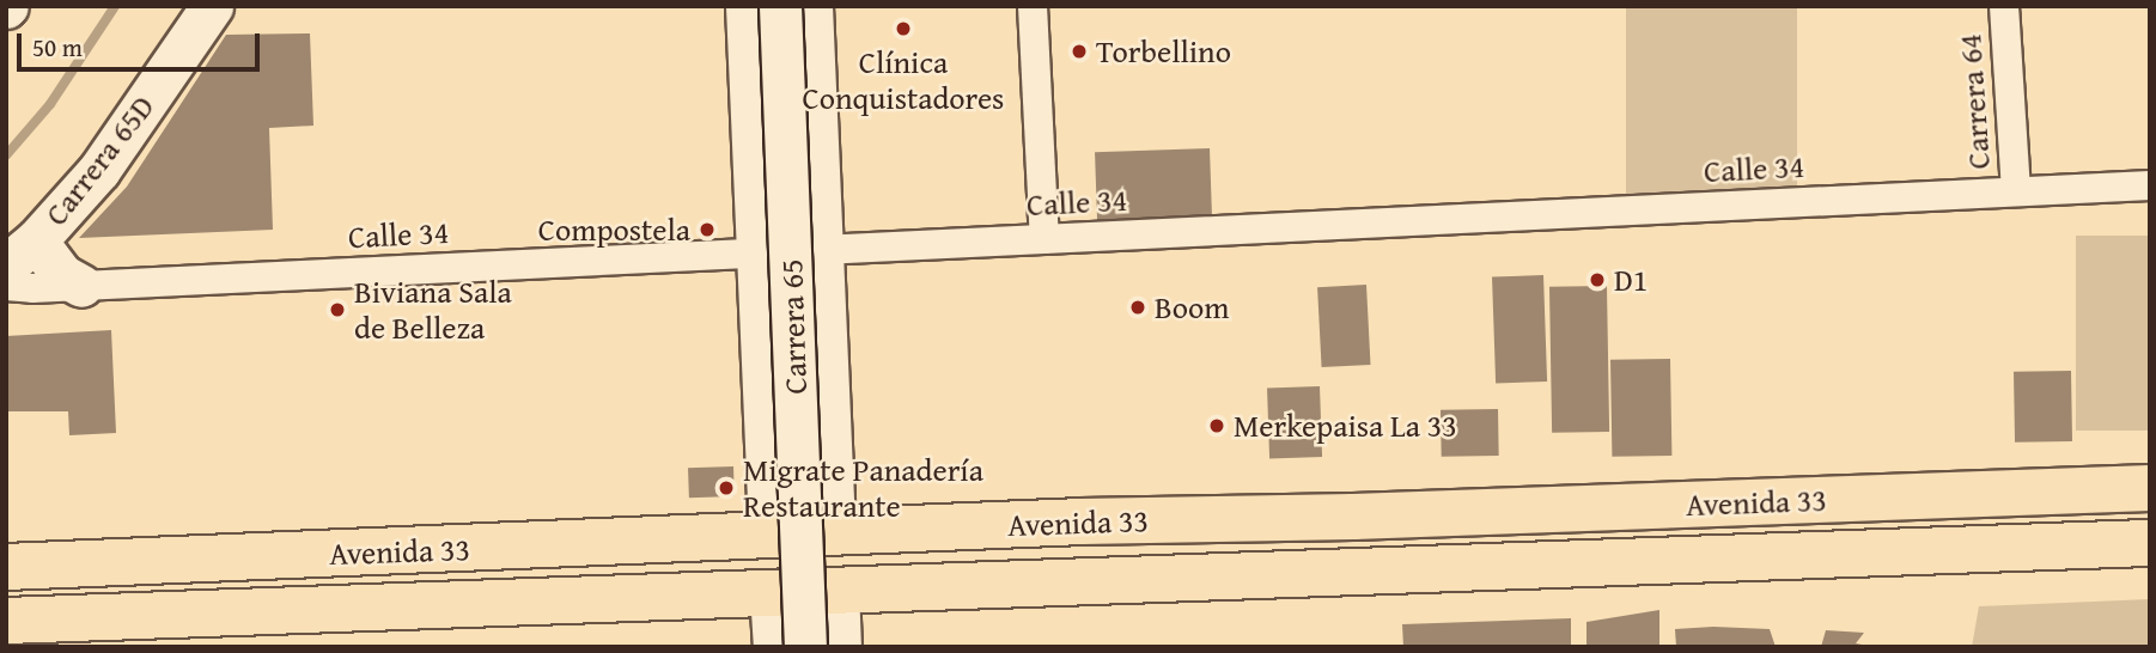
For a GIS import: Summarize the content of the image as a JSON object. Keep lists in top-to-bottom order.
{
  "streets": {
    "main road": ["Avenida 33"],
    "street": [
      "Carrera 64",
      "Carrera 65D",
      "Calle 34",
      "Carrera 65"
    ]
  },
  "crossings": [
    ["Carrera 64", "Calle 34"],
    ["Calle 34", "Carrera 65"],
    ["Carrera 65", "Avenida 33"]
  ],
  "places": [
    "Clínica Conquistadores",
    "Torbellino",
    "Compostela",
    "D1",
    "Boom",
    "Biviana Sala de Belleza",
    "Merkepaisa La 33",
    "Migrate Panadería Restaurante"
  ],
  "scale_bar": "50 m"
}
